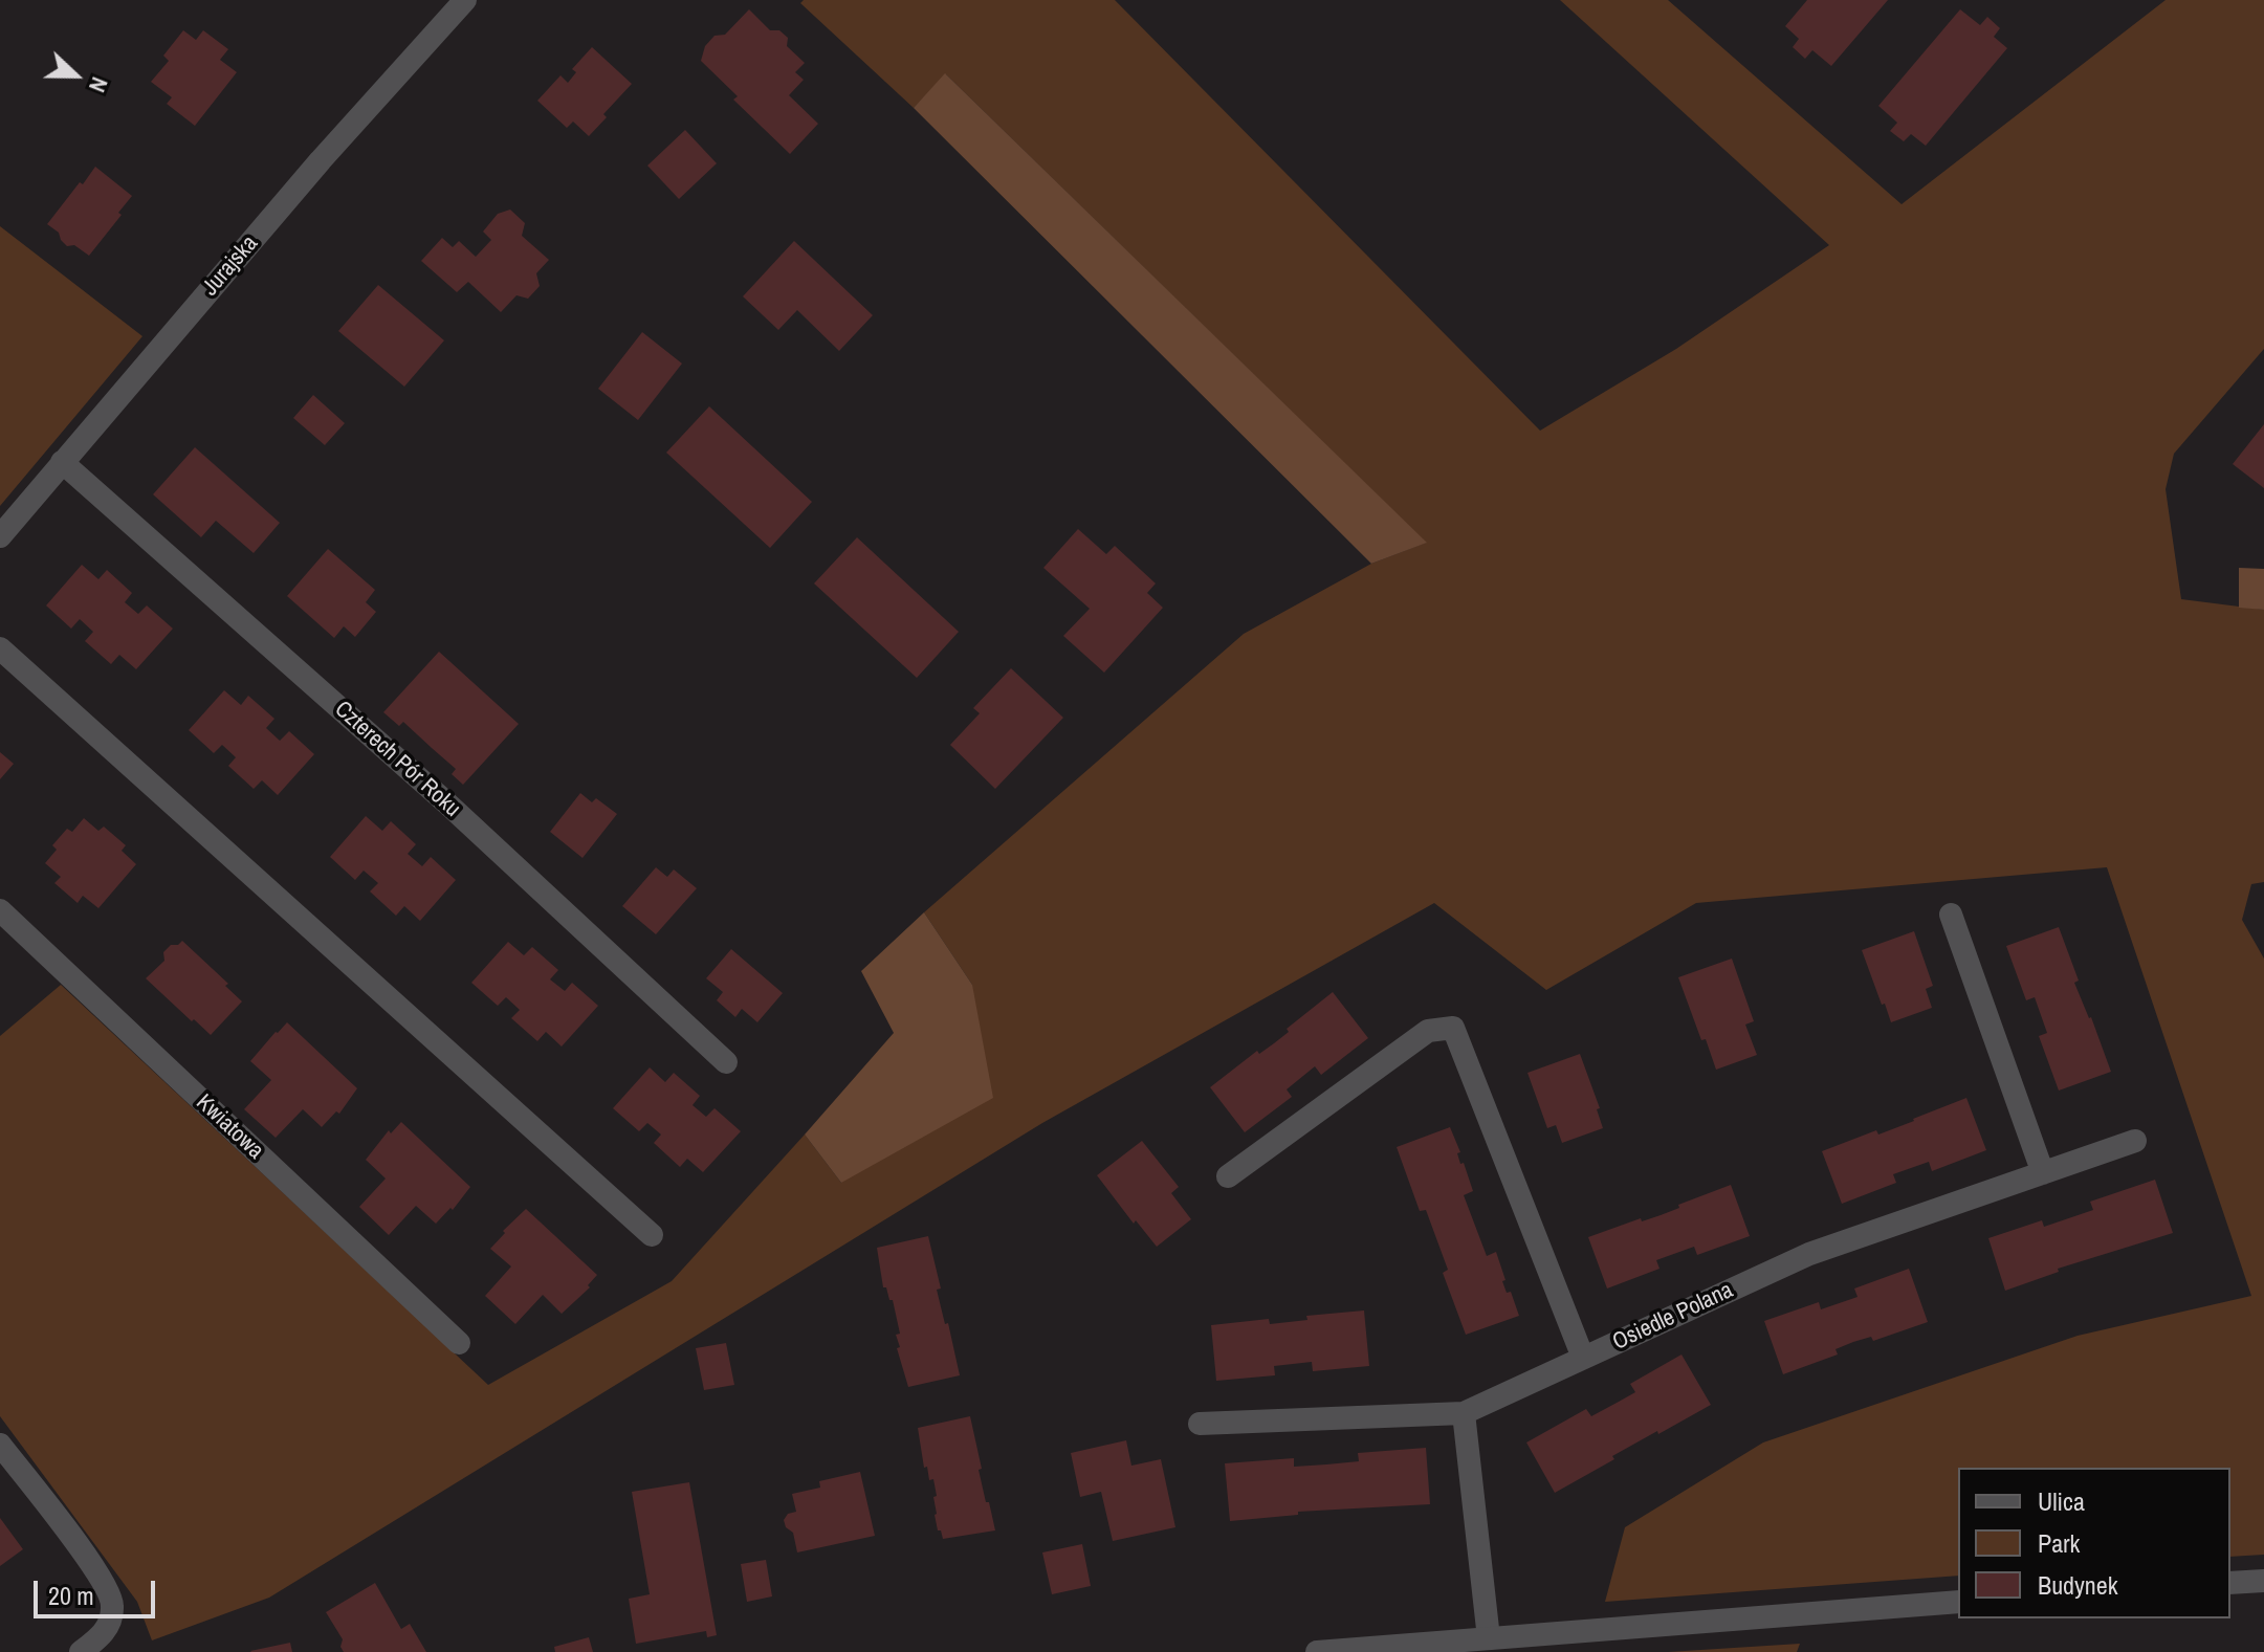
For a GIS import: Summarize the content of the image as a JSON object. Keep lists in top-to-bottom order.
{
  "streets": {
    "street": [
      "Jurajska",
      "Czterech Pór Roku",
      "Kwiatowa",
      "Osiedle Polana"
    ]
  },
  "crossings": [
    ["Jurajska", "Czterech Pór Roku"]
  ],
  "legend": ["Ulica", "Park", "Budynek"],
  "scale_bar": "20 m",
  "north": "right"
}
